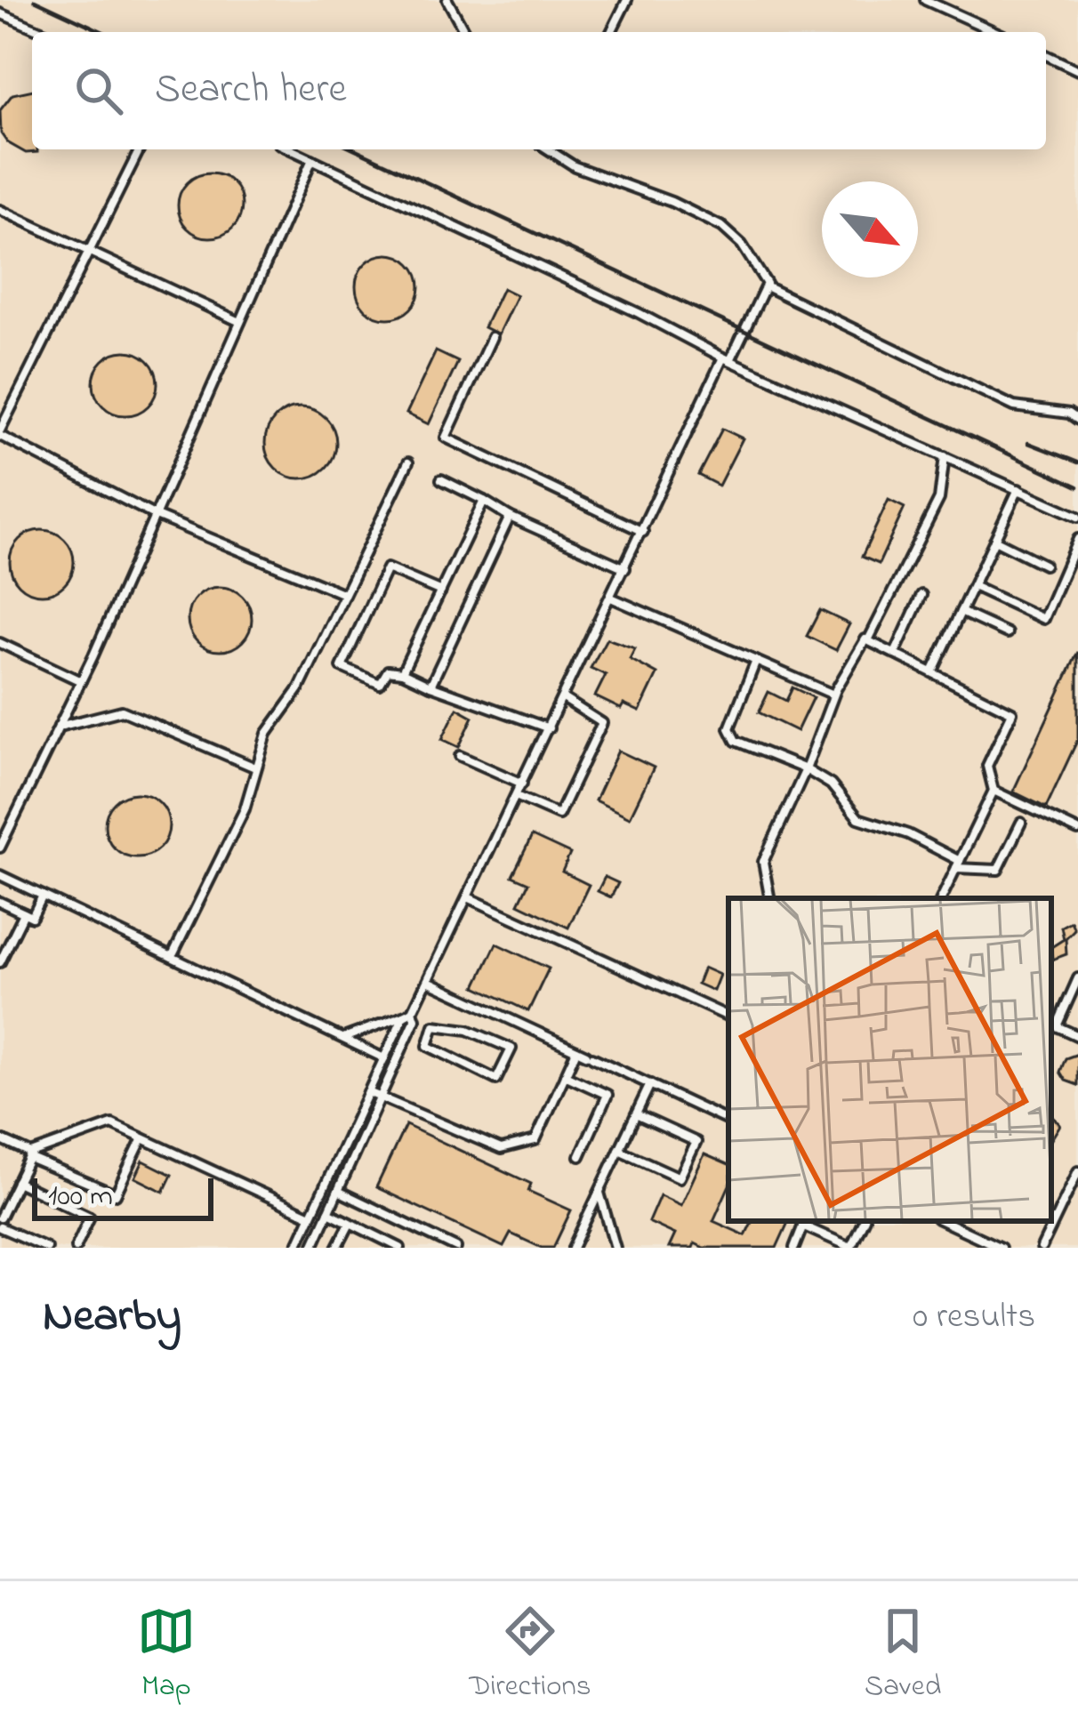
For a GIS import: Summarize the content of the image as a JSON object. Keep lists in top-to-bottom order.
{
  "scale_bar": "100 m",
  "north": "bottom right",
  "page": {
    "search": "Search here",
    "scale": "100 m",
    "heading": ["Nearby", "0 results"],
    "nav": ["Map", "Directions", "Saved"]
  }
}
